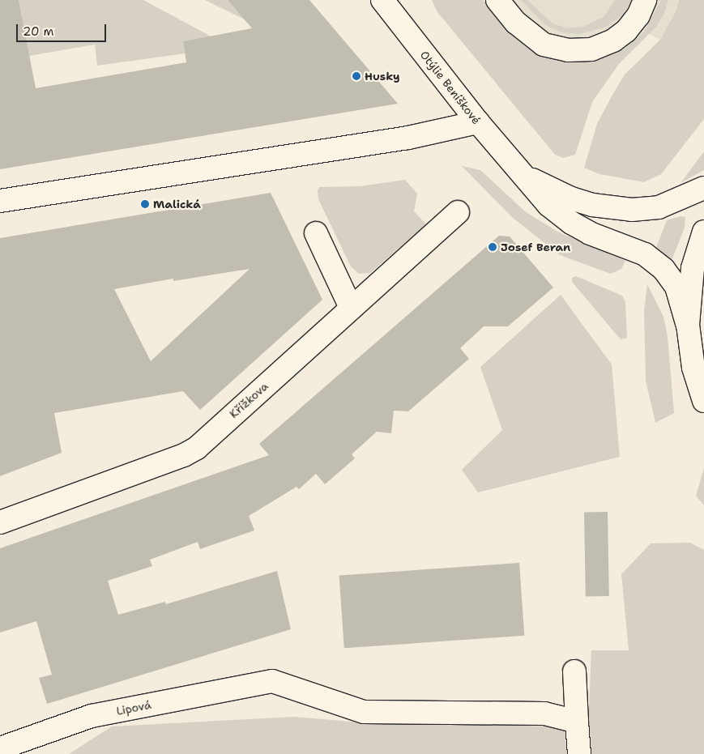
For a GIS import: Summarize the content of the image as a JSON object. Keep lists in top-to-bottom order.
{
  "streets": {
    "street": ["Otýlie Beníškové", "Křížkova", "Lipová"]
  },
  "places": ["Husky", "Malická", "Josef Beran"],
  "scale_bar": "20 m"
}
